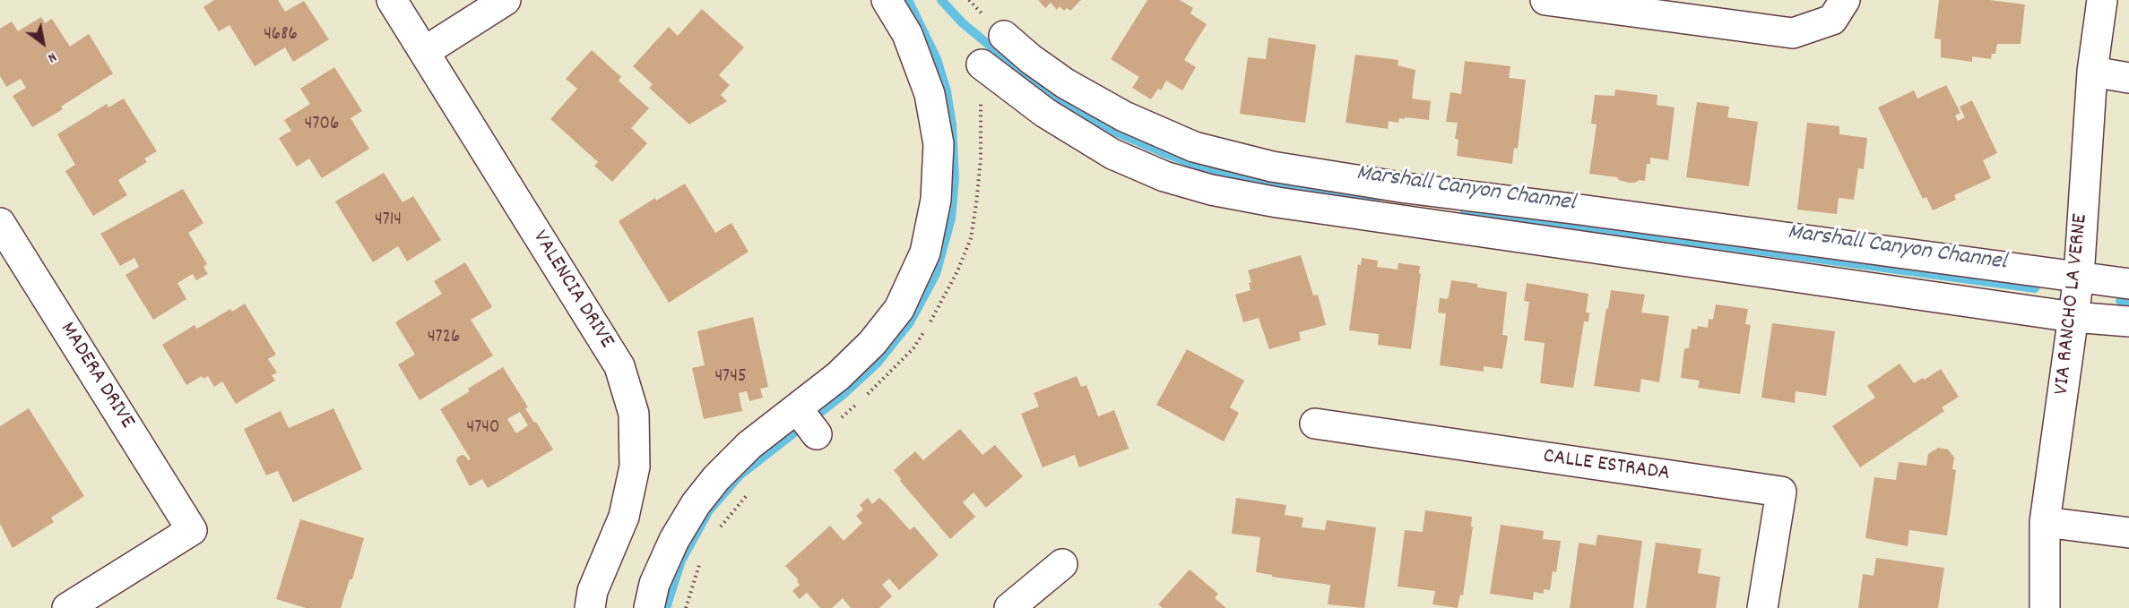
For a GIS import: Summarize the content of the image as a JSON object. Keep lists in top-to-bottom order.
{
  "streets": {
    "street": [
      "VALENCIA DRIVE",
      "VIA RANCHO LA VERNE",
      "MADERA DRIVE",
      "CALLE ESTRADA"
    ]
  },
  "water": ["Marshall Canyon Channel"],
  "house_numbers": [
    "4686",
    "4706",
    "4714",
    "4726",
    "4745",
    "4740"
  ],
  "north": "bottom right"
}
